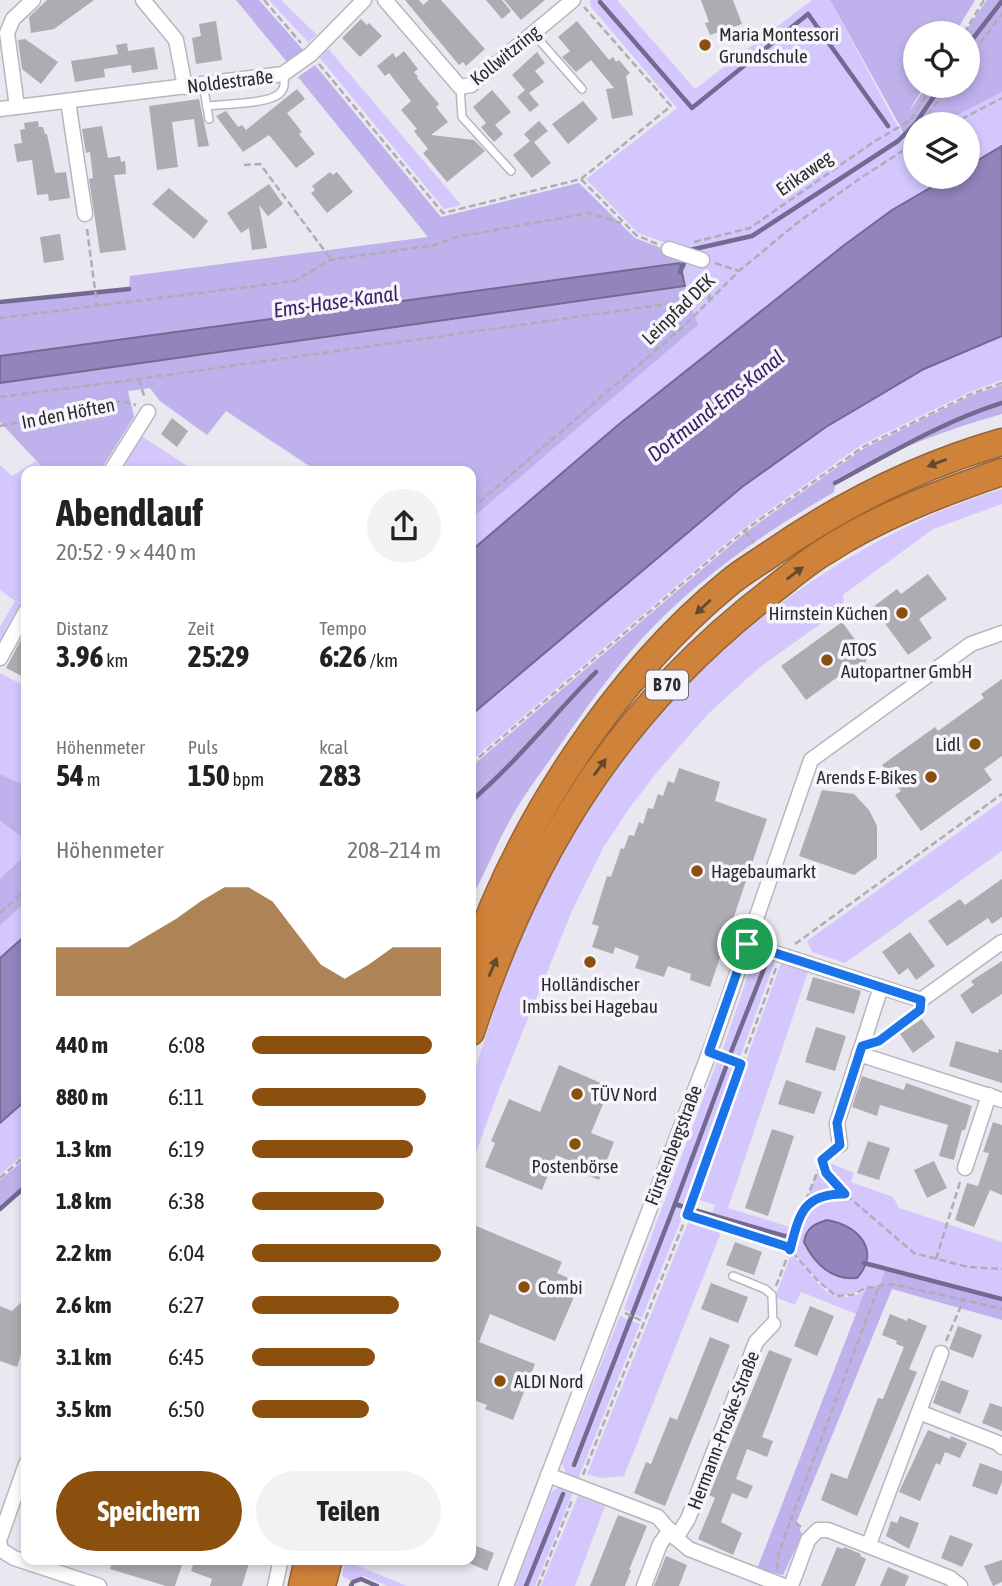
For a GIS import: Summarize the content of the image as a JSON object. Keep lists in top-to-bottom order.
{
  "streets": {
    "highway": ["B 70"],
    "street": [
      "Kollwitzring",
      "Noldestraße",
      "In den Höften",
      "Fürstenbergstraße",
      "Hermann-Proske-Straße"
    ],
    "path": ["Erikaweg", "Leinpfad DEK"]
  },
  "crossings": [
    ["Fürstenbergstraße", "Hermann-Proske-Straße"]
  ],
  "water": ["Ems-Hase-Kanal", "Dortmund-Ems-Kanal"],
  "places": [
    "Maria Montessori Grundschule",
    "Hirnstein Küchen",
    "ATOS Autopartner GmbH",
    "Lidl",
    "Arends E-Bikes",
    "Hagebaumarkt",
    "Holländischer Imbiss bei Hagebau",
    "TÜV Nord",
    "Postenbörse",
    "Combi",
    "ALDI Nord"
  ],
  "page": {
    "heading": ["Abendlauf", "20:52 · 9 × 440 m"],
    "stats": [
      ["Distanz", "3.96 km"],
      ["Zeit", "25:29"],
      ["Tempo", "6:26 /km"],
      ["Höhenmeter", "54 m"],
      ["Puls", "150 bpm"],
      ["kcal", "283"]
    ],
    "chart": ["Höhenmeter", "208–214 m"],
    "list": [
      {
        "name": "440 m",
        "note": "6:08"
      },
      {
        "name": "880 m",
        "note": "6:11"
      },
      {
        "name": "1.3 km",
        "note": "6:19"
      },
      {
        "name": "1.8 km",
        "note": "6:38"
      },
      {
        "name": "2.2 km",
        "note": "6:04"
      },
      {
        "name": "2.6 km",
        "note": "6:27"
      },
      {
        "name": "3.1 km",
        "note": "6:45"
      },
      {
        "name": "3.5 km",
        "note": "6:50"
      }
    ],
    "buttons": ["Speichern", "Teilen"]
  }
}
